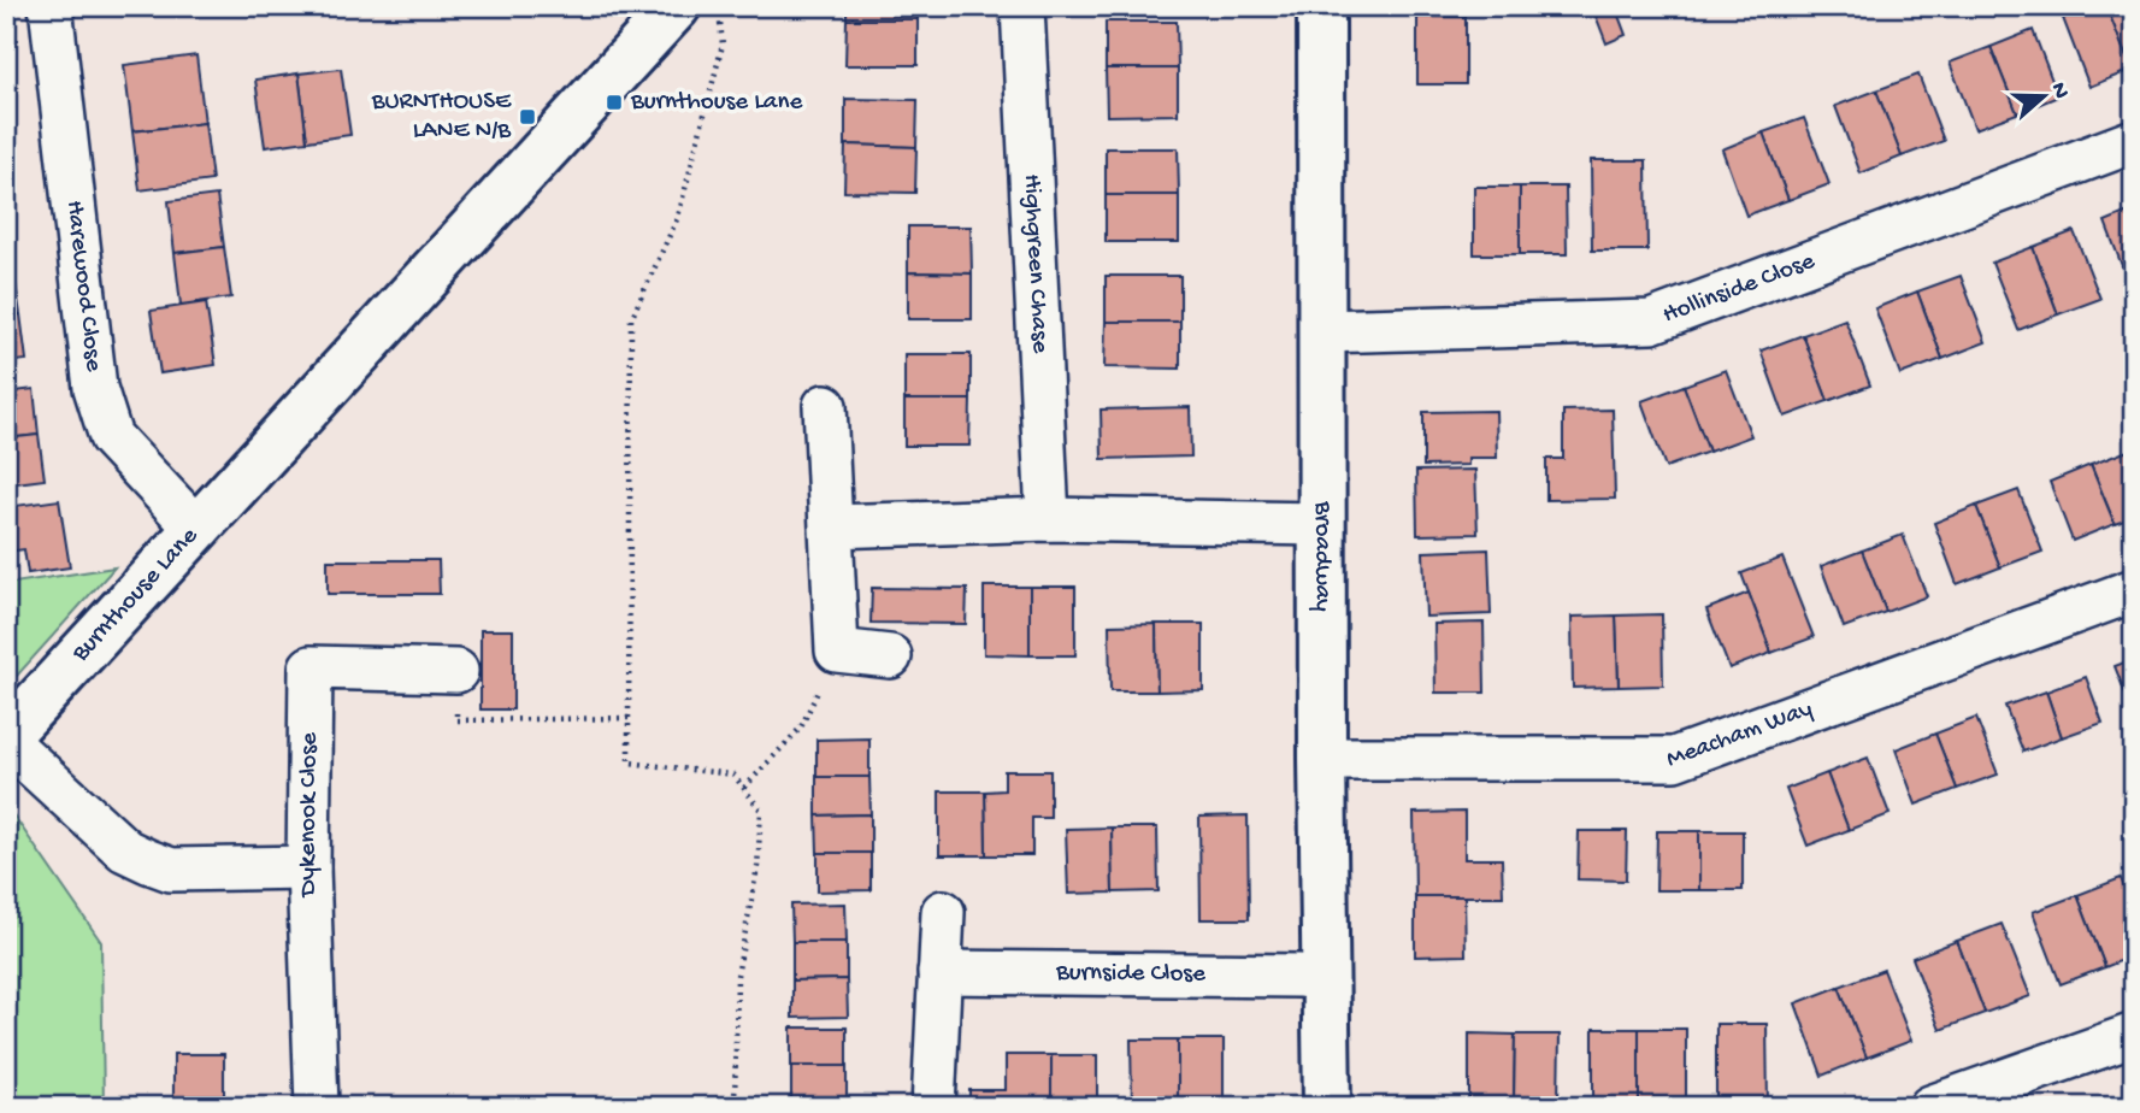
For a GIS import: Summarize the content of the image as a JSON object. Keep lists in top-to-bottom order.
{
  "streets": {
    "street": [
      "Highgreen Chase",
      "Harewood Close",
      "Hollinside Close",
      "Broadway",
      "Burnthouse Lane",
      "Meacham Way",
      "Dykenook Close",
      "Burnside Close"
    ]
  },
  "crossings": [
    ["Harewood Close", "Burnthouse Lane"],
    ["Hollinside Close", "Broadway"],
    ["Broadway", "Meacham Way"],
    ["Broadway", "Burnside Close"]
  ],
  "places": {
    "transit": ["Burnthouse Lane", "BURNTHOUSE LANE N/B"]
  },
  "north": "right"
}
